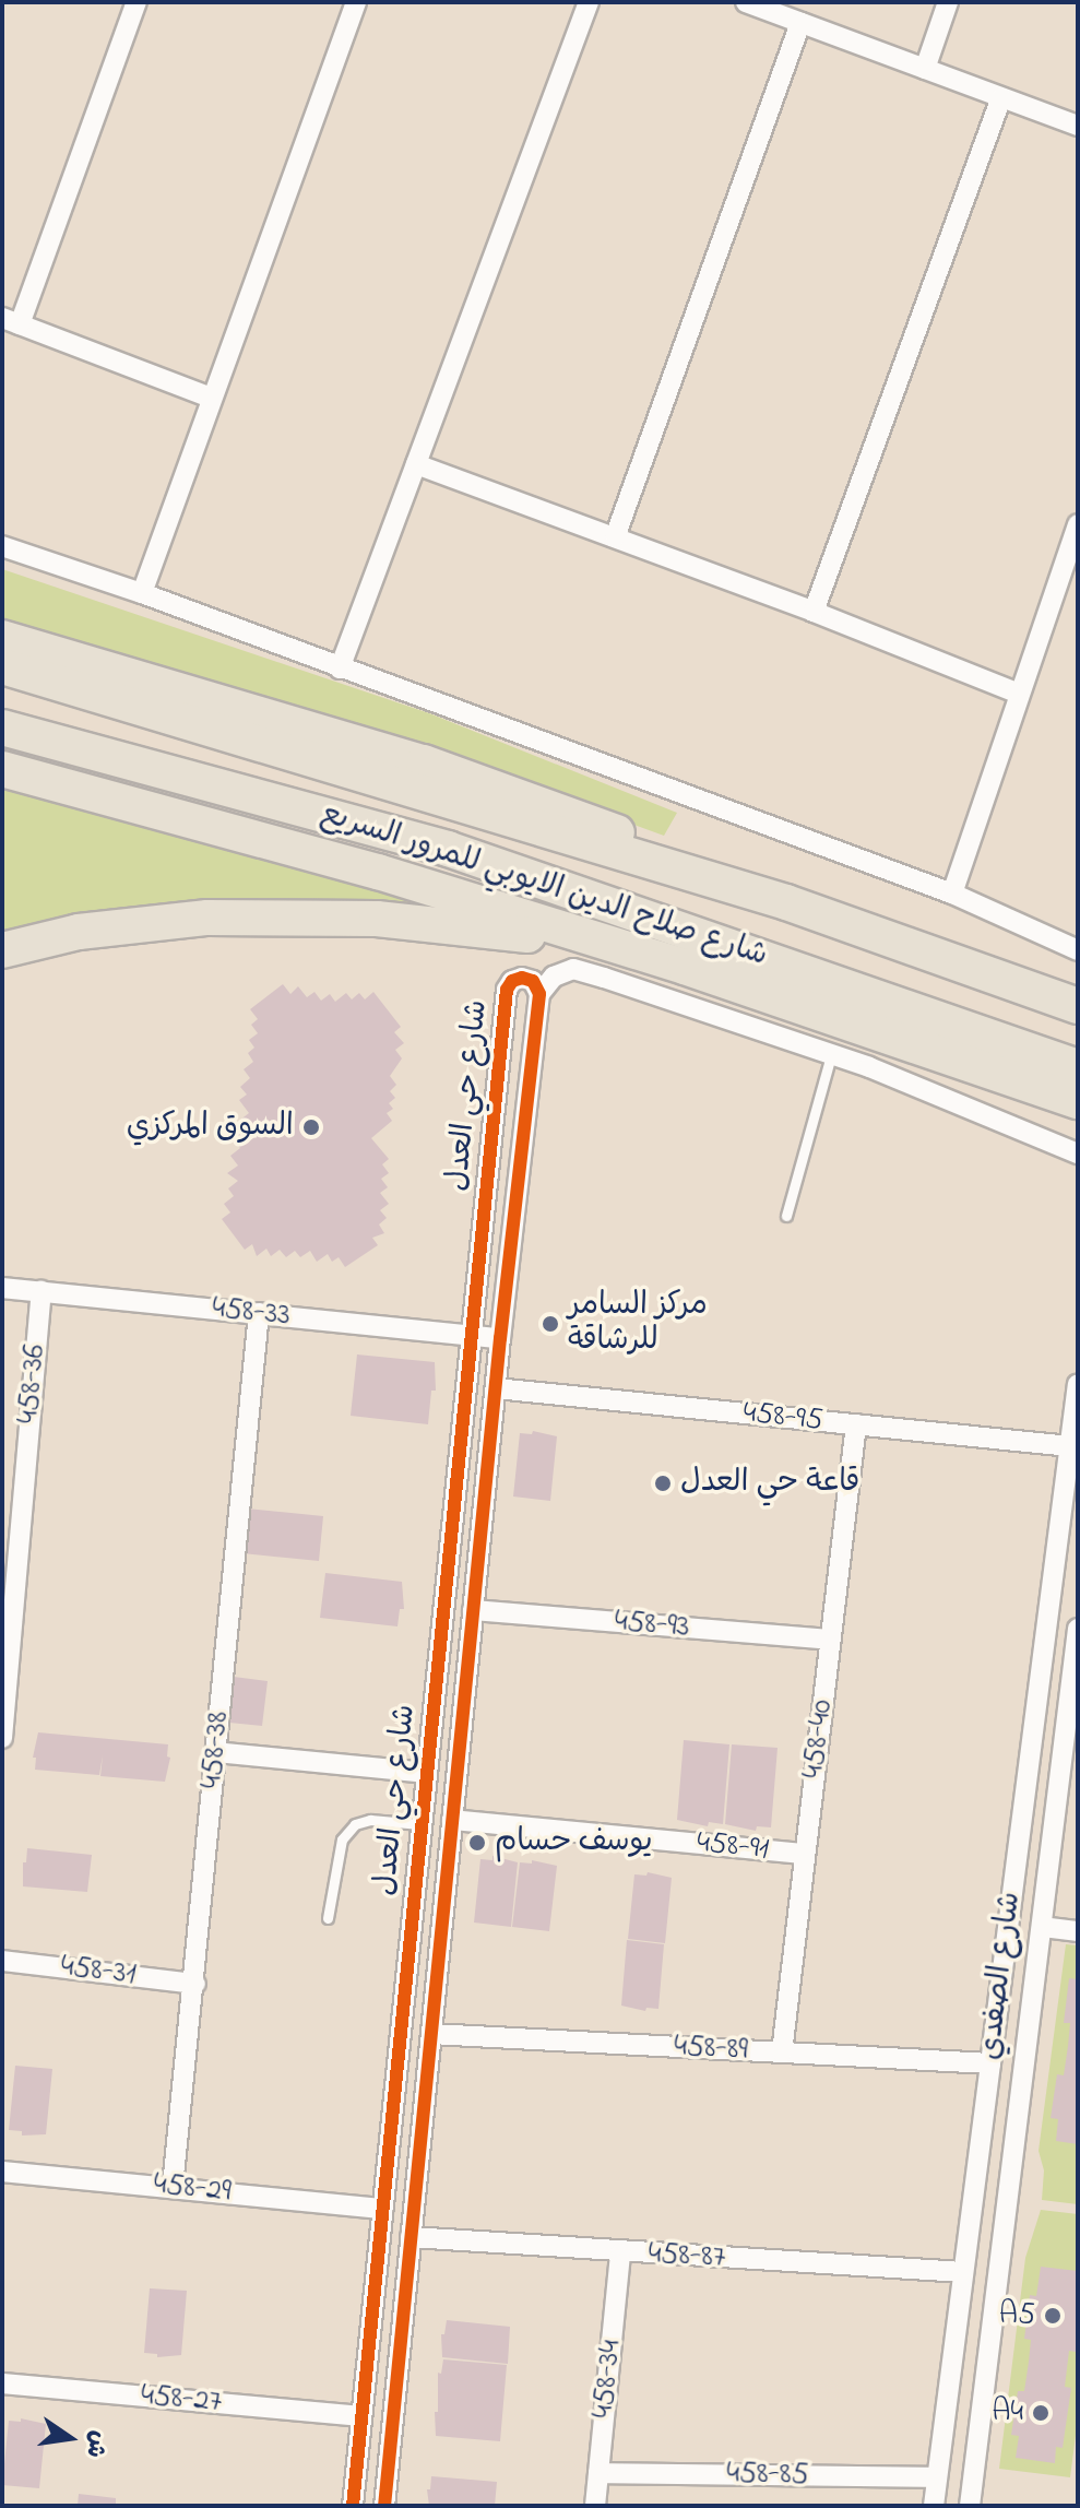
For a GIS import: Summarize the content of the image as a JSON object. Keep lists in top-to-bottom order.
{
  "streets": {
    "highway": ["شارع صلاح الدين الايوبي للمرور السريع"],
    "street": [
      "شارع حي العدل",
      "458-33",
      "458-36",
      "458-95",
      "458-93",
      "458-40",
      "458-38",
      "458-91",
      "458-31",
      "شارع الصفدي",
      "458-89",
      "458-29",
      "458-87",
      "458-34",
      "458-27",
      "458-85"
    ]
  },
  "crossings": [
    ["شارع حي العدل", "458-33"],
    ["شارع حي العدل", "458-95"],
    ["شارع حي العدل", "458-93"],
    ["شارع حي العدل", "458-91"],
    ["شارع حي العدل", "458-89"],
    ["شارع حي العدل", "458-29"],
    ["شارع حي العدل", "458-87"],
    ["شارع حي العدل", "458-27"],
    ["458-33", "458-36"],
    ["458-33", "458-38"],
    ["458-95", "458-40"],
    ["458-95", "شارع الصفدي"],
    ["458-93", "458-40"],
    ["458-40", "458-91"],
    ["458-40", "458-89"],
    ["458-38", "458-31"],
    ["458-38", "458-29"],
    ["شارع الصفدي", "458-89"],
    ["شارع الصفدي", "458-87"],
    ["شارع الصفدي", "458-85"],
    ["458-87", "458-34"],
    ["458-34", "458-85"]
  ],
  "places": [
    "السوق المركزي",
    "مركز السامر للرشاقة",
    "قاعة حي العدل",
    "يوسف حسام",
    "A5",
    "A4"
  ],
  "north": "right"
}
